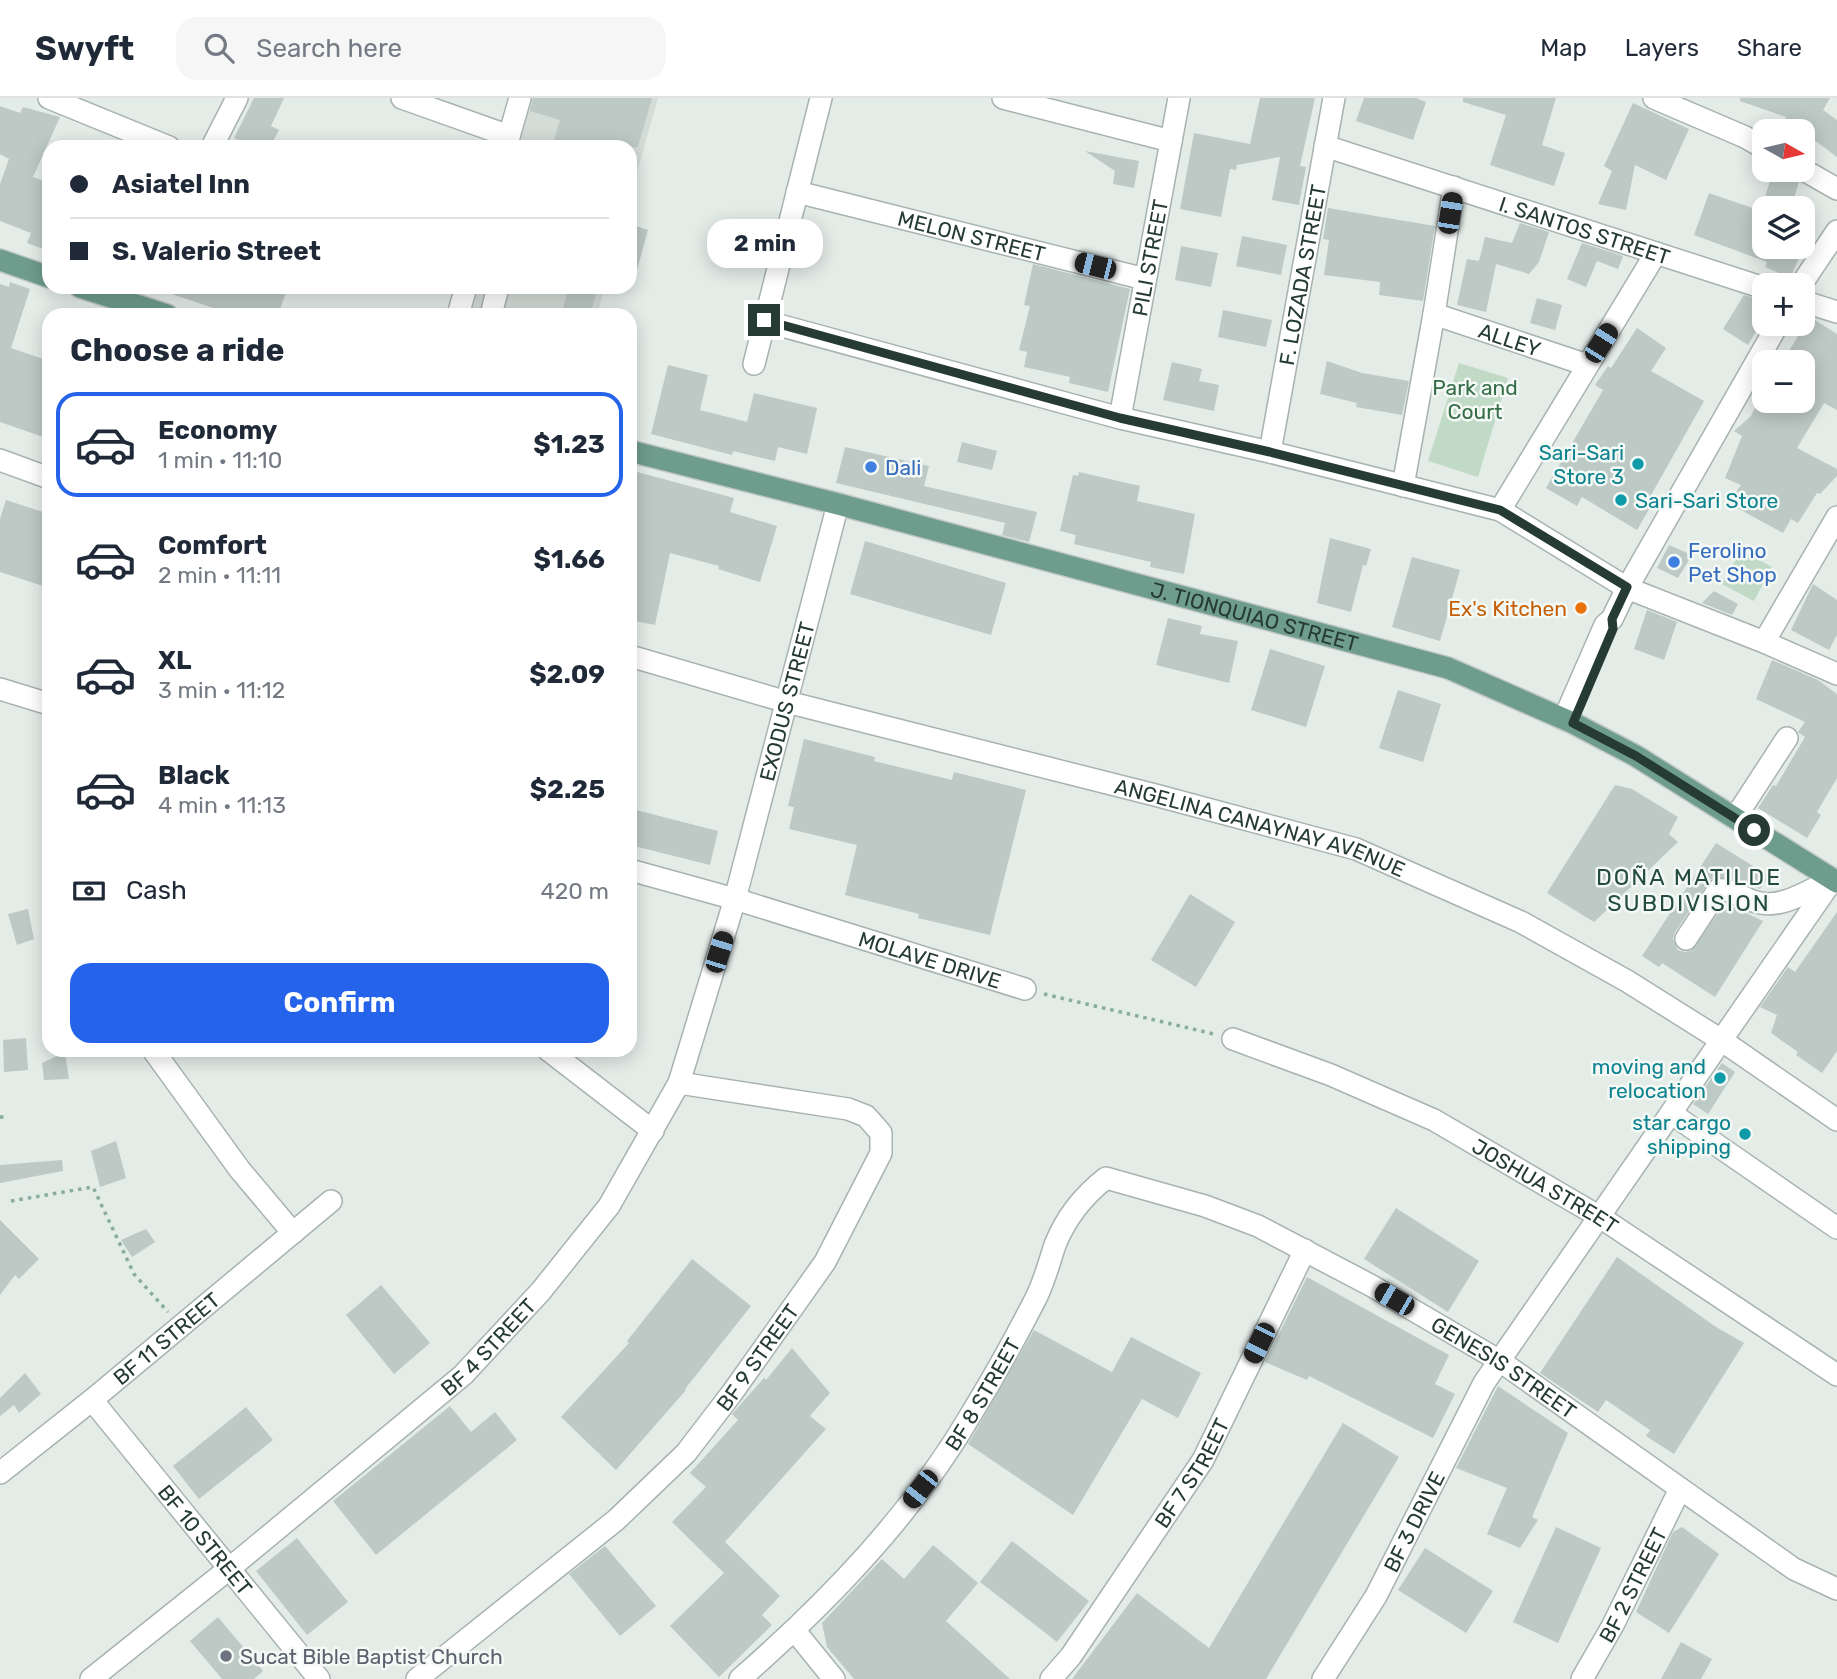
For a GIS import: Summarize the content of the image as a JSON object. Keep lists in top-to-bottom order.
{
  "streets": {
    "main road": ["J. TIONQUIAO STREET"],
    "street": [
      "I. SANTOS STREET",
      "MELON STREET",
      "PILI STREET",
      "F. LOZADA STREET",
      "ALLEY",
      "EXODUS STREET",
      "ANGELINA CANAYNAY AVENUE",
      "MOLAVE DRIVE",
      "JOSHUA STREET",
      "BF 11 STREET",
      "BF 4 STREET",
      "BF 9 STREET",
      "GENESIS STREET",
      "BF 8 STREET",
      "BF 7 STREET",
      "BF 3 DRIVE",
      "BF 10 STREET",
      "BF 2 STREET"
    ]
  },
  "crossings": [
    ["I. SANTOS STREET", "F. LOZADA STREET"],
    ["MELON STREET", "PILI STREET"],
    ["J. TIONQUIAO STREET", "EXODUS STREET"],
    ["J. TIONQUIAO STREET", "BF 3 DRIVE"],
    ["EXODUS STREET", "ANGELINA CANAYNAY AVENUE"],
    ["EXODUS STREET", "MOLAVE DRIVE"],
    ["EXODUS STREET", "BF 4 STREET"],
    ["ANGELINA CANAYNAY AVENUE", "BF 3 DRIVE"],
    ["MOLAVE DRIVE", "JOSHUA STREET"],
    ["MOLAVE DRIVE", "BF 4 STREET"],
    ["JOSHUA STREET", "BF 3 DRIVE"],
    ["BF 11 STREET", "BF 10 STREET"],
    ["BF 4 STREET", "BF 9 STREET"],
    ["BF 4 STREET", "BF 10 STREET"],
    ["GENESIS STREET", "BF 8 STREET"],
    ["GENESIS STREET", "BF 7 STREET"],
    ["GENESIS STREET", "BF 3 DRIVE"],
    ["GENESIS STREET", "BF 2 STREET"]
  ],
  "districts": ["DOÑA MATILDE SUBDIVISION"],
  "parks": ["Park and Court"],
  "places": [
    "Sari-Sari Store 3",
    "Dali",
    "Sari-Sari Store",
    "Ferolino Pet Shop",
    "Ex's Kitchen",
    "moving and relocation",
    "star cargo shipping",
    "Sucat Bible Baptist Church"
  ],
  "north": "right",
  "page": {
    "header": "Swyft",
    "search": "Search here",
    "nav": ["Map", "Layers", "Share"],
    "map_buttons": ["+", "−"],
    "banner": ["Asiatel Inn", "S. Valerio Street"],
    "bubble": "2 min",
    "heading": "Choose a ride",
    "list": [
      {
        "name": "Economy",
        "note": "1 min · 11:10",
        "value": "$1.23"
      },
      {
        "name": "Comfort",
        "note": "2 min · 11:11",
        "value": "$1.66"
      },
      {
        "name": "XL",
        "note": "3 min · 11:12",
        "value": "$2.09"
      },
      {
        "name": "Black",
        "note": "4 min · 11:13",
        "value": "$2.25"
      }
    ],
    "pay": ["Cash", "420 m"],
    "buttons": "Confirm"
  }
}
